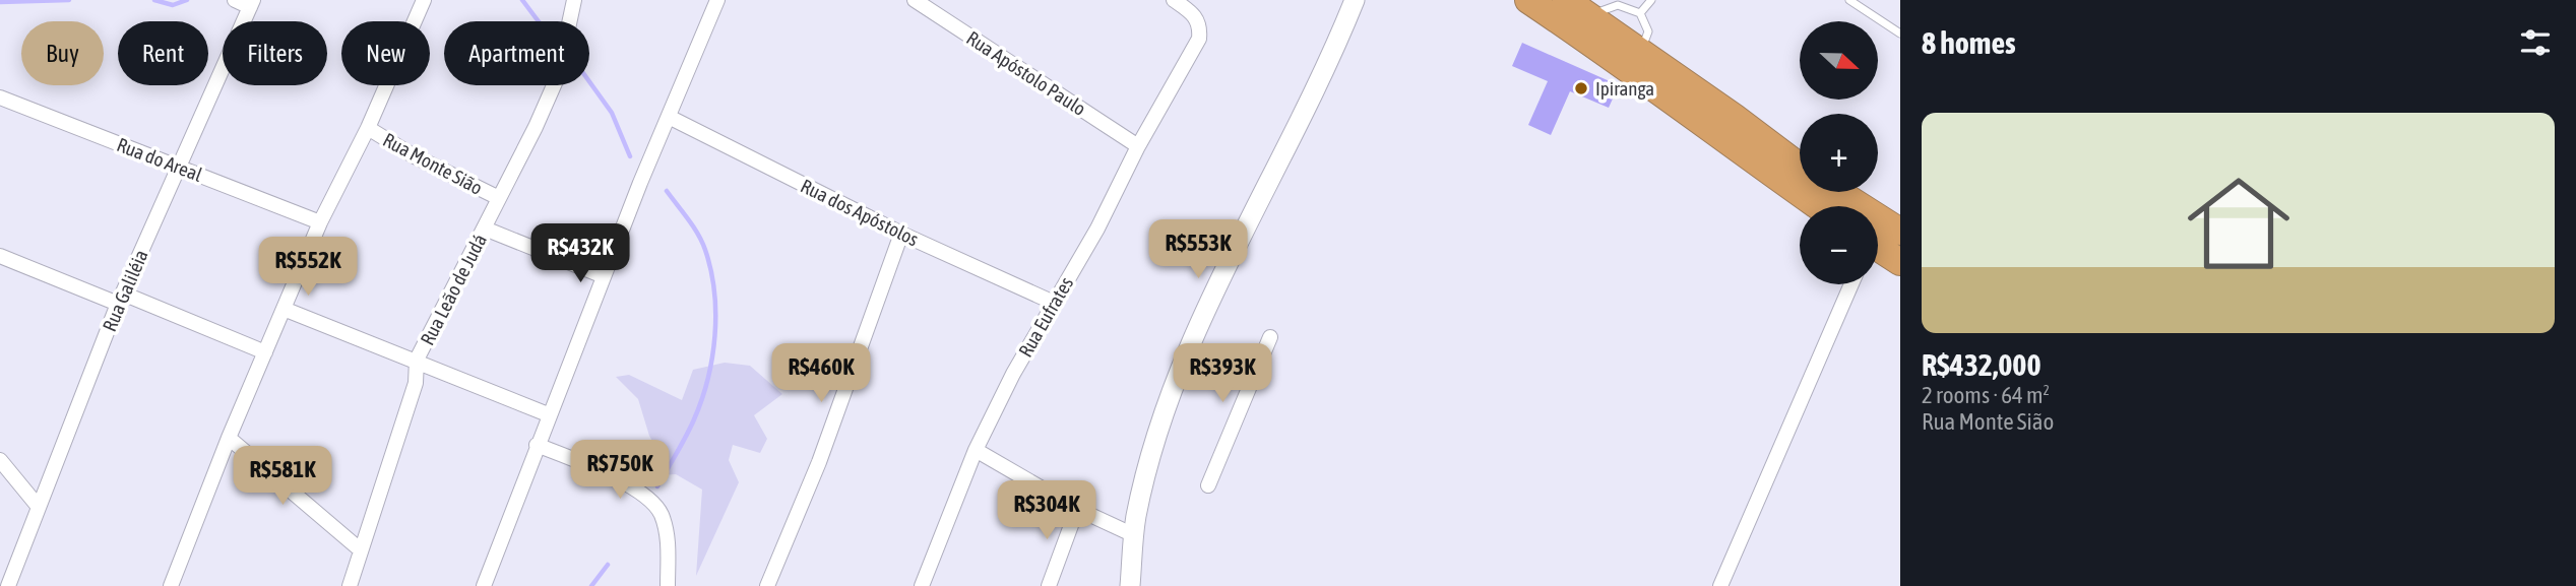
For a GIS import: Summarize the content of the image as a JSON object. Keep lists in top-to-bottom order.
{
  "streets": {
    "street": [
      "Rua Apóstolo Paulo",
      "Rua do Areal",
      "Rua Monte Sião",
      "Rua dos Apóstolos",
      "Rua Leão de Judá",
      "Rua Galiléia",
      "Rua Eufrates"
    ]
  },
  "crossings": [
    ["Rua Apóstolo Paulo", "Rua Eufrates"],
    ["Rua do Areal", "Rua Galiléia"],
    ["Rua Monte Sião", "Rua Leão de Judá"],
    ["Rua dos Apóstolos", "Rua Eufrates"]
  ],
  "places": ["Ipiranga"],
  "north": "right",
  "page": {
    "heading": "8 homes",
    "map_buttons": ["+", "−"],
    "chip": [
      "Buy",
      "Rent",
      "Filters",
      "New",
      "Apartment"
    ],
    "list": [
      {
        "name": "R$432,000",
        "note": "2 rooms · 64 m² · Rua Monte Sião"
      }
    ],
    "price": [
      "R$553K",
      "R$432K",
      "R$552K",
      "R$460K",
      "R$393K",
      "R$750K",
      "R$581K",
      "R$304K"
    ]
  }
}
